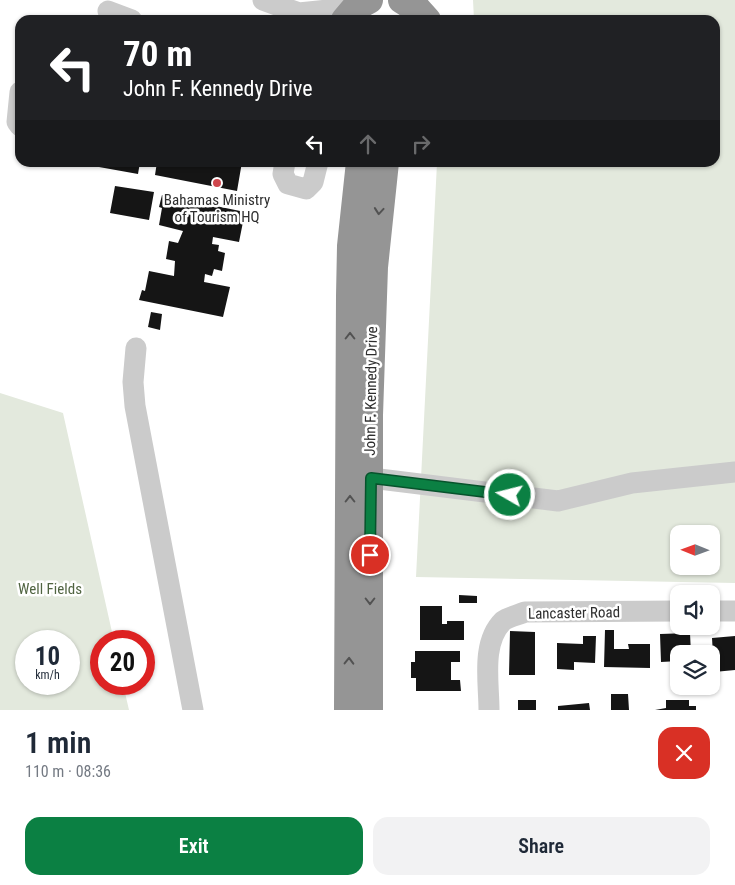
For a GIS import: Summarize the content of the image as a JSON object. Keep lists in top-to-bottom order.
{
  "streets": {
    "highway": ["John F. Kennedy Drive"],
    "street": ["Lancaster Road"]
  },
  "parks": ["Well Fields"],
  "places": ["Bahamas Ministry of Tourism HQ"],
  "north": "left",
  "page": {
    "turn": ["70 m", "John F. Kennedy Drive"],
    "speed": "10 km/h",
    "limit": "20",
    "heading": ["1 min", "110 m · 08:36"],
    "buttons": ["Exit", "Share"]
  }
}
